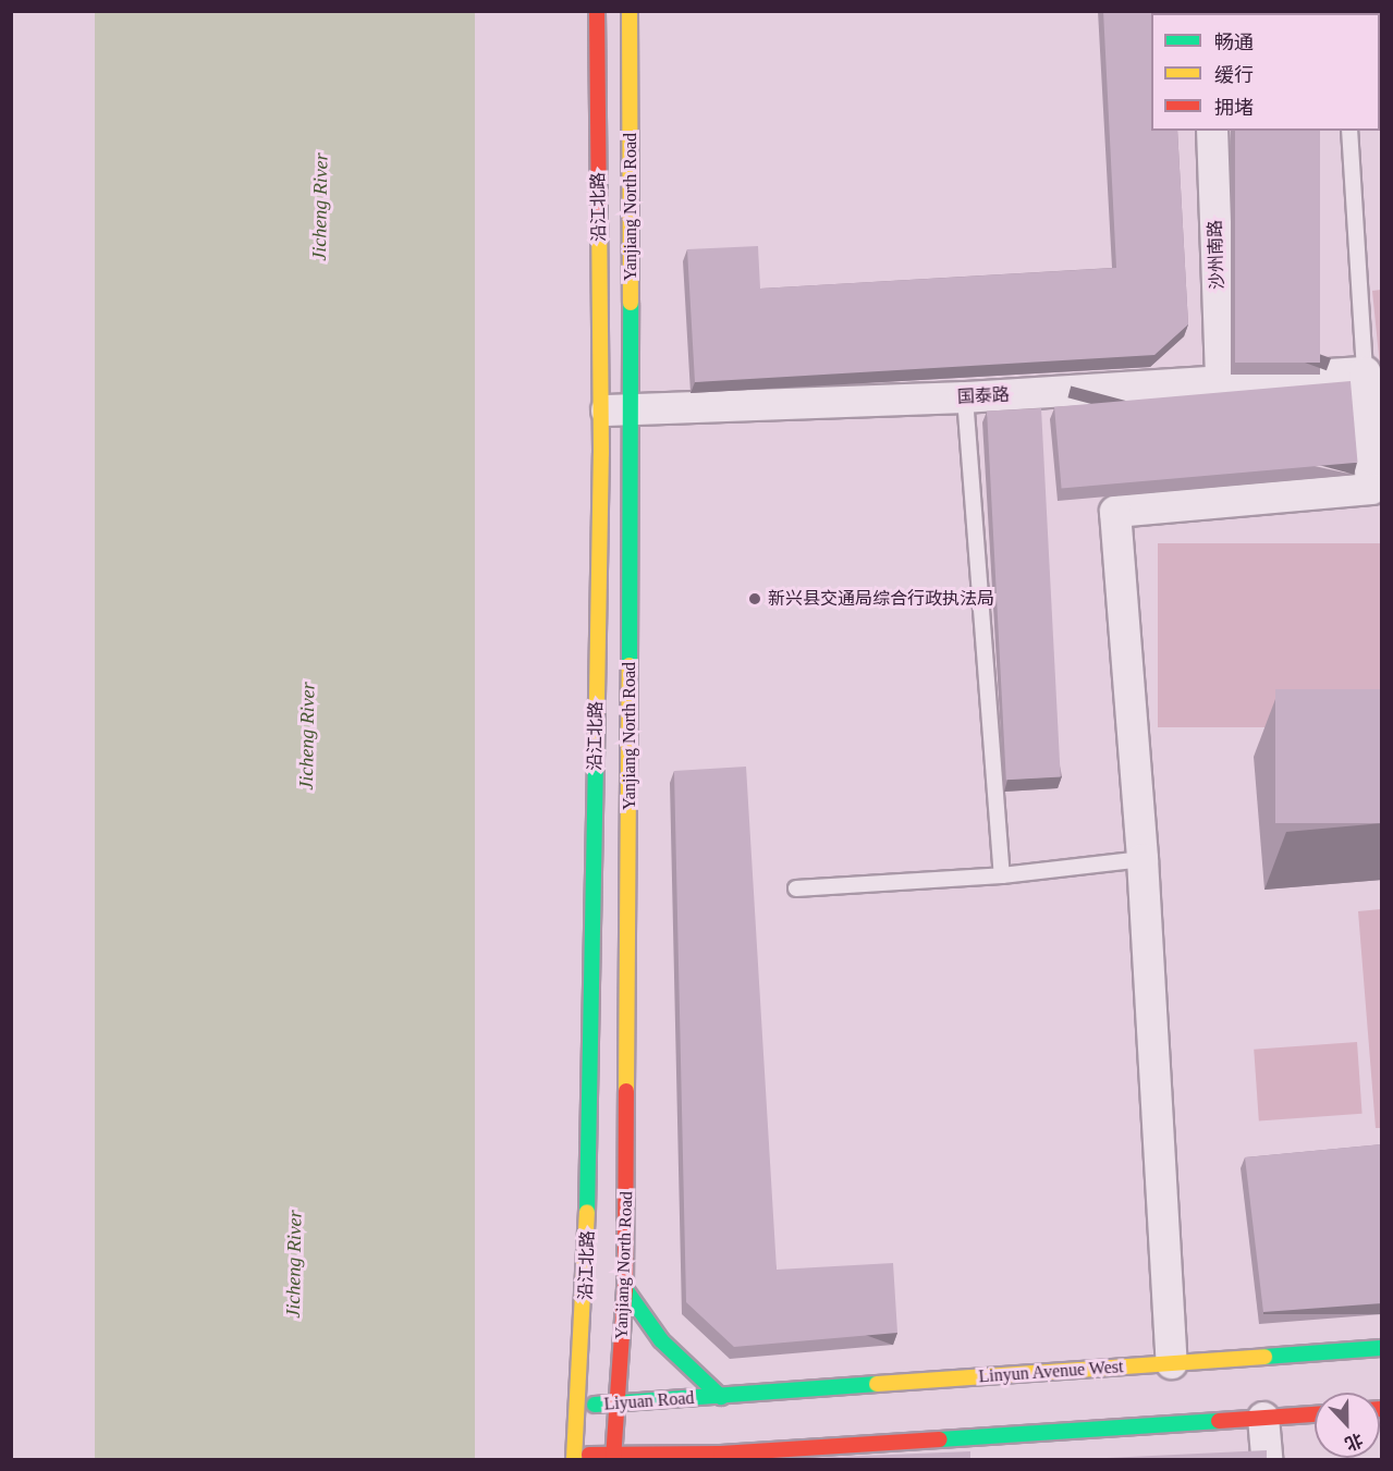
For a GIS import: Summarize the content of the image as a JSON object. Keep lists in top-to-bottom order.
{
  "streets": {
    "main road": [
      "沿江北路",
      "Yanjiang North Road",
      "Linyun Avenue West",
      "Liyuan Road"
    ],
    "street": ["沙州南路", "国泰路"]
  },
  "crossings": [
    ["沿江北路", "Yanjiang North Road"],
    ["沿江北路", "国泰路"],
    ["沿江北路", "Liyuan Road"],
    ["Yanjiang North Road", "国泰路"],
    ["Yanjiang North Road", "Liyuan Road"],
    ["沙州南路", "国泰路"],
    ["Linyun Avenue West", "Liyuan Road"]
  ],
  "water": ["Jicheng River"],
  "places": ["新兴县交通局综合行政执法局"],
  "legend": ["畅通", "缓行", "拥堵"],
  "north": "bottom"
}
